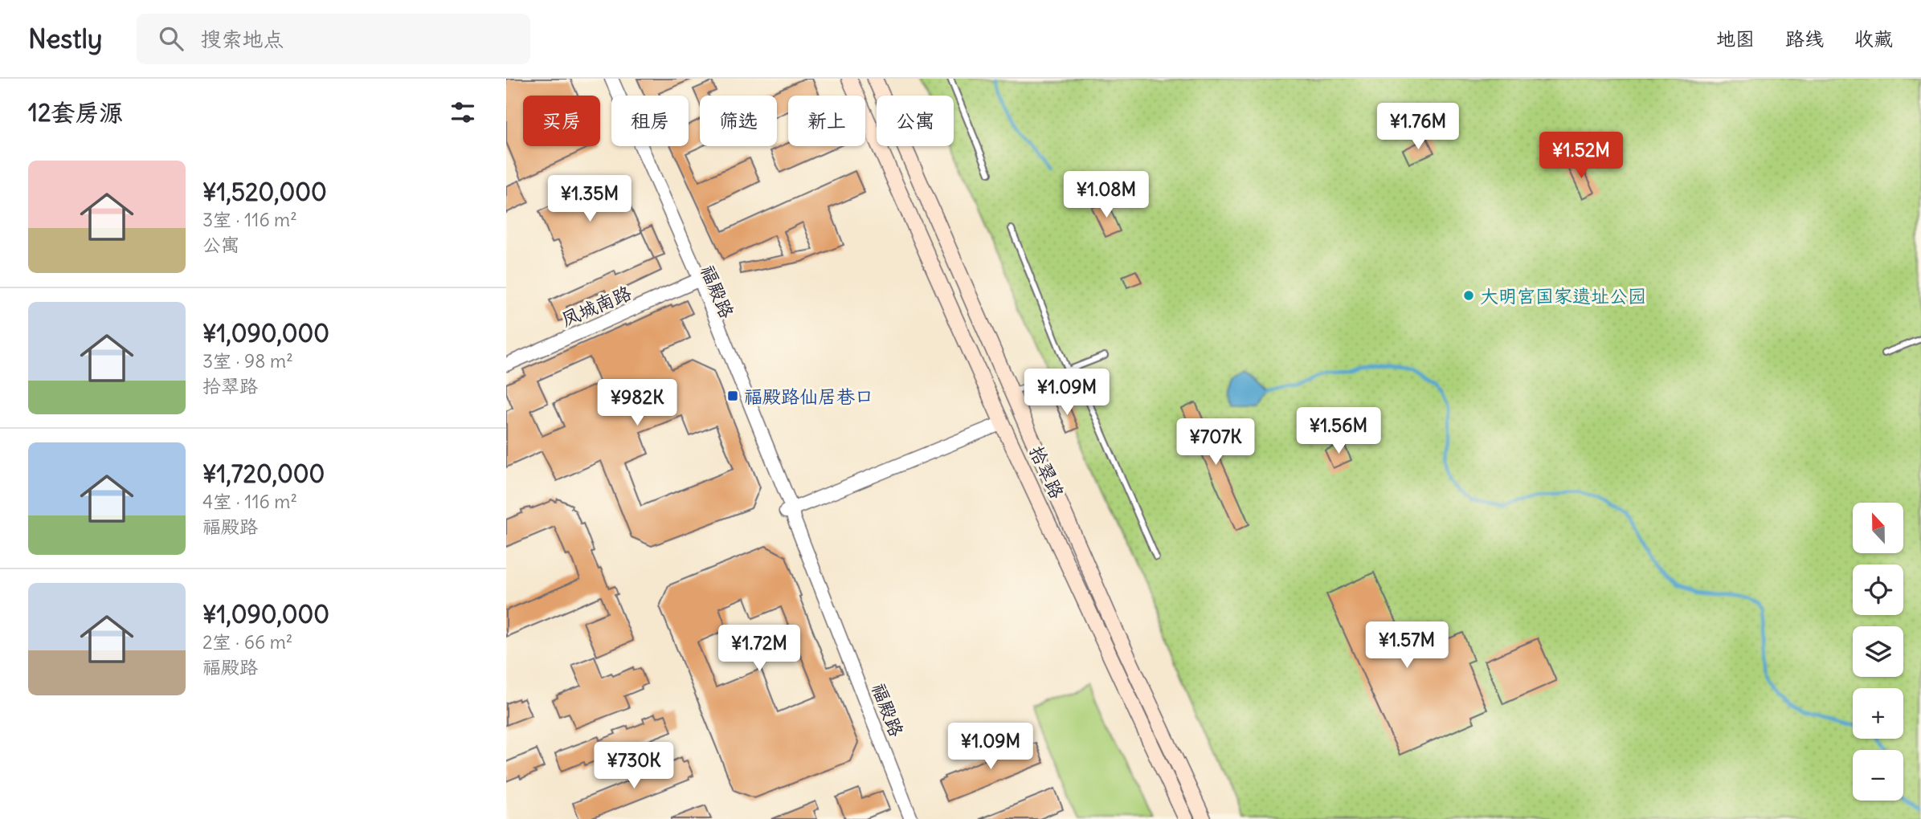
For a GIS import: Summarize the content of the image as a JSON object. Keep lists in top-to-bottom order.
{
  "streets": {
    "main road": ["拾翠路"],
    "street": ["福殿路", "凤城南路"]
  },
  "crossings": [
    ["福殿路", "凤城南路"]
  ],
  "places": {
    "other": ["大明宫国家遗址公园"],
    "transit": ["福殿路仙居巷口"]
  },
  "north": "top",
  "page": {
    "header": "Nestly",
    "search": "搜索地点",
    "nav": ["地图", "路线", "收藏"],
    "heading": "12套房源",
    "chip": [
      "买房",
      "租房",
      "筛选",
      "新上",
      "公寓"
    ],
    "price": [
      "¥1.76M",
      "¥1.52M",
      "¥1.08M",
      "¥1.35M",
      "¥1.09M",
      "¥982K",
      "¥1.56M",
      "¥707K",
      "¥1.57M",
      "¥1.72M",
      "¥1.09M",
      "¥730K"
    ],
    "list": [
      {
        "name": "¥1,520,000",
        "note": "3室 · 116 m² · 公寓"
      },
      {
        "name": "¥1,090,000",
        "note": "3室 · 98 m² · 拾翠路"
      },
      {
        "name": "¥1,720,000",
        "note": "4室 · 116 m² · 福殿路"
      },
      {
        "name": "¥1,090,000",
        "note": "2室 · 66 m² · 福殿路"
      }
    ],
    "map_buttons": ["+", "−"]
  }
}
